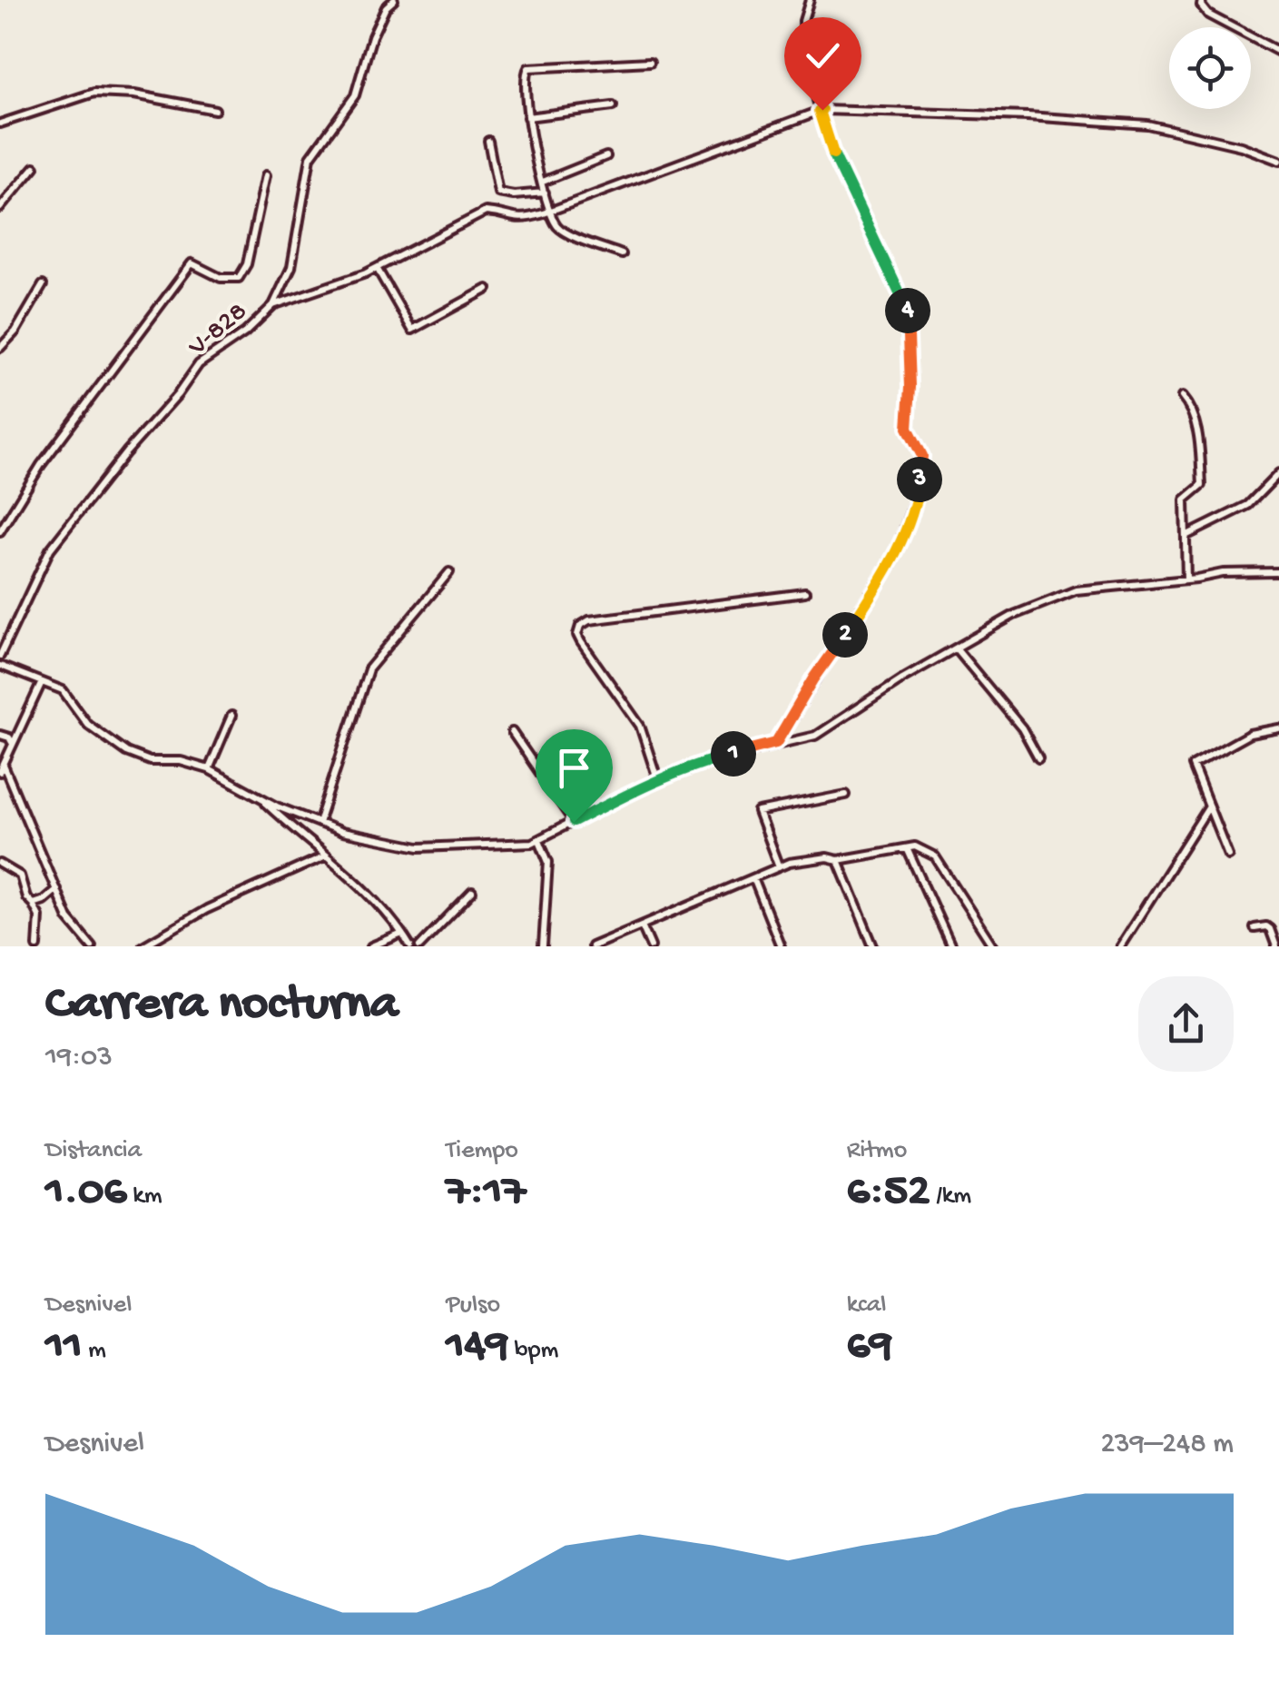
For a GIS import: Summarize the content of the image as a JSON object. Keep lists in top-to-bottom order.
{
  "streets": {
    "street": ["V-828"]
  },
  "page": {
    "pins": [
      "4",
      "3",
      "2",
      "1"
    ],
    "heading": ["Carrera nocturna", "19:03"],
    "stats": [
      ["Distancia", "1.06 km"],
      ["Tiempo", "7:17"],
      ["Ritmo", "6:52 /km"],
      ["Desnivel", "11 m"],
      ["Pulso", "149 bpm"],
      ["kcal", "69"]
    ],
    "chart": ["Desnivel", "239–248 m"]
  }
}
